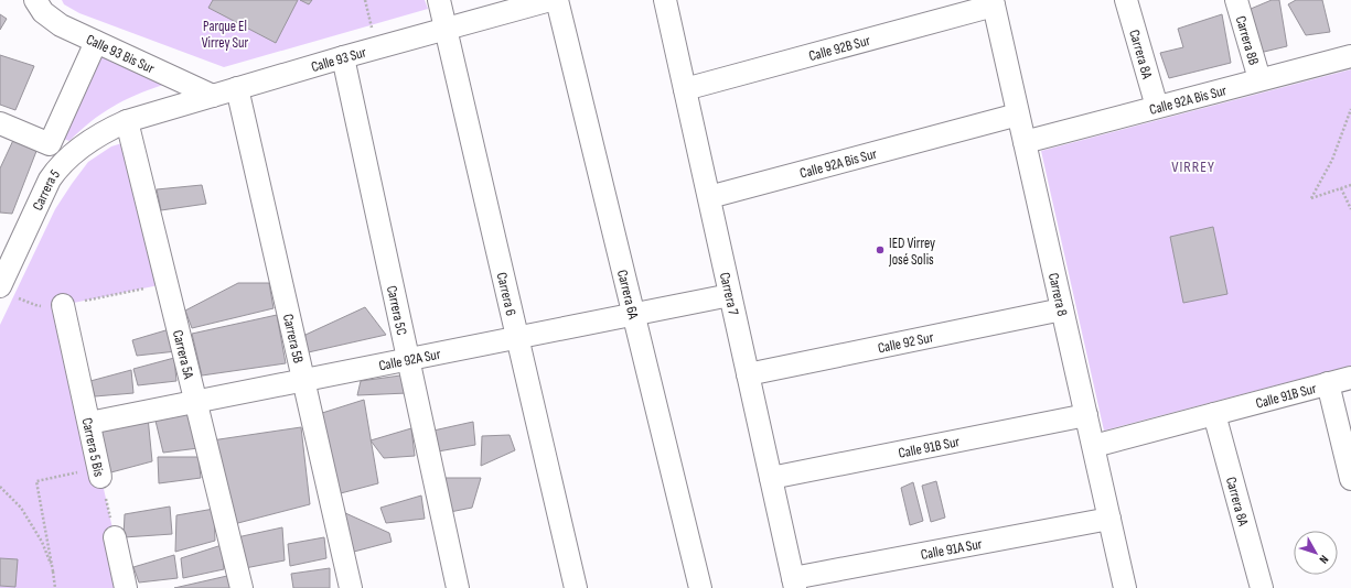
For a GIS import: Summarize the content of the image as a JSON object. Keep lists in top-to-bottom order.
{
  "streets": {
    "street": [
      "Carrera 8B",
      "Calle 92B Sur",
      "Calle 93 Bis Sur",
      "Carrera 8A",
      "Calle 93 Sur",
      "Calle 92A Bis Sur",
      "Carrera 5",
      "Carrera 6",
      "Carrera 6A",
      "Carrera 7",
      "Carrera 8",
      "Carrera 5C",
      "Carrera 5B",
      "Calle 92 Sur",
      "Carrera 5A",
      "Calle 92A Sur",
      "Calle 91B Sur",
      "Carrera 5 Bis",
      "Calle 91A Sur"
    ]
  },
  "crossings": [
    ["Carrera 8B", "Calle 92A Bis Sur"],
    ["Calle 92B Sur", "Carrera 7"],
    ["Calle 92B Sur", "Carrera 8"],
    ["Calle 93 Bis Sur", "Calle 93 Sur"],
    ["Carrera 8A", "Calle 92A Bis Sur"],
    ["Carrera 8A", "Calle 91B Sur"],
    ["Calle 93 Sur", "Carrera 5"],
    ["Calle 93 Sur", "Carrera 6"],
    ["Calle 93 Sur", "Carrera 5C"],
    ["Calle 93 Sur", "Carrera 5B"],
    ["Calle 93 Sur", "Carrera 5A"],
    ["Calle 92A Bis Sur", "Carrera 7"],
    ["Calle 92A Bis Sur", "Carrera 8"],
    ["Carrera 5", "Carrera 5A"],
    ["Carrera 6", "Calle 92A Sur"],
    ["Carrera 6A", "Calle 92A Sur"],
    ["Carrera 7", "Calle 92 Sur"],
    ["Carrera 7", "Calle 92A Sur"],
    ["Carrera 7", "Calle 91B Sur"],
    ["Carrera 7", "Calle 91A Sur"],
    ["Carrera 8", "Calle 92 Sur"],
    ["Carrera 8", "Calle 91B Sur"],
    ["Carrera 8", "Calle 91A Sur"],
    ["Carrera 5C", "Calle 92A Sur"],
    ["Carrera 5B", "Calle 92A Sur"],
    ["Carrera 5A", "Calle 92A Sur"],
    ["Calle 92A Sur", "Carrera 5 Bis"]
  ],
  "districts": ["VIRREY"],
  "parks": ["Parque El Virrey Sur"],
  "places": ["IED Virrey José Solis"],
  "north": "bottom right"
}
